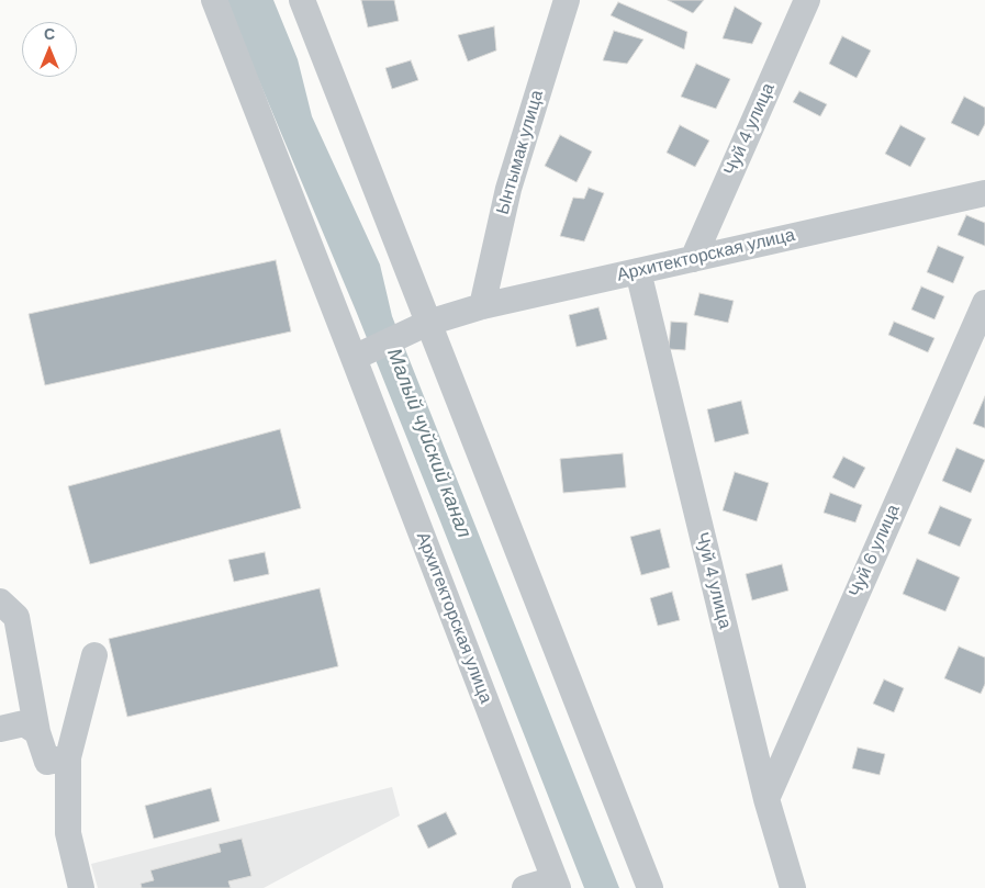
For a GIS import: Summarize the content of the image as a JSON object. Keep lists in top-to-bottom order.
{
  "streets": {
    "street": [
      "Чуй 4 улица",
      "Ынтымак улица",
      "Архитекторская улица",
      "Чуй 6 улица"
    ]
  },
  "crossings": [
    ["Чуй 4 улица", "Архитекторская улица"],
    ["Чуй 4 улица", "Чуй 6 улица"],
    ["Ынтымак улица", "Архитекторская улица"]
  ],
  "water": ["Малый чуйский канал"],
  "north": "top"
}
